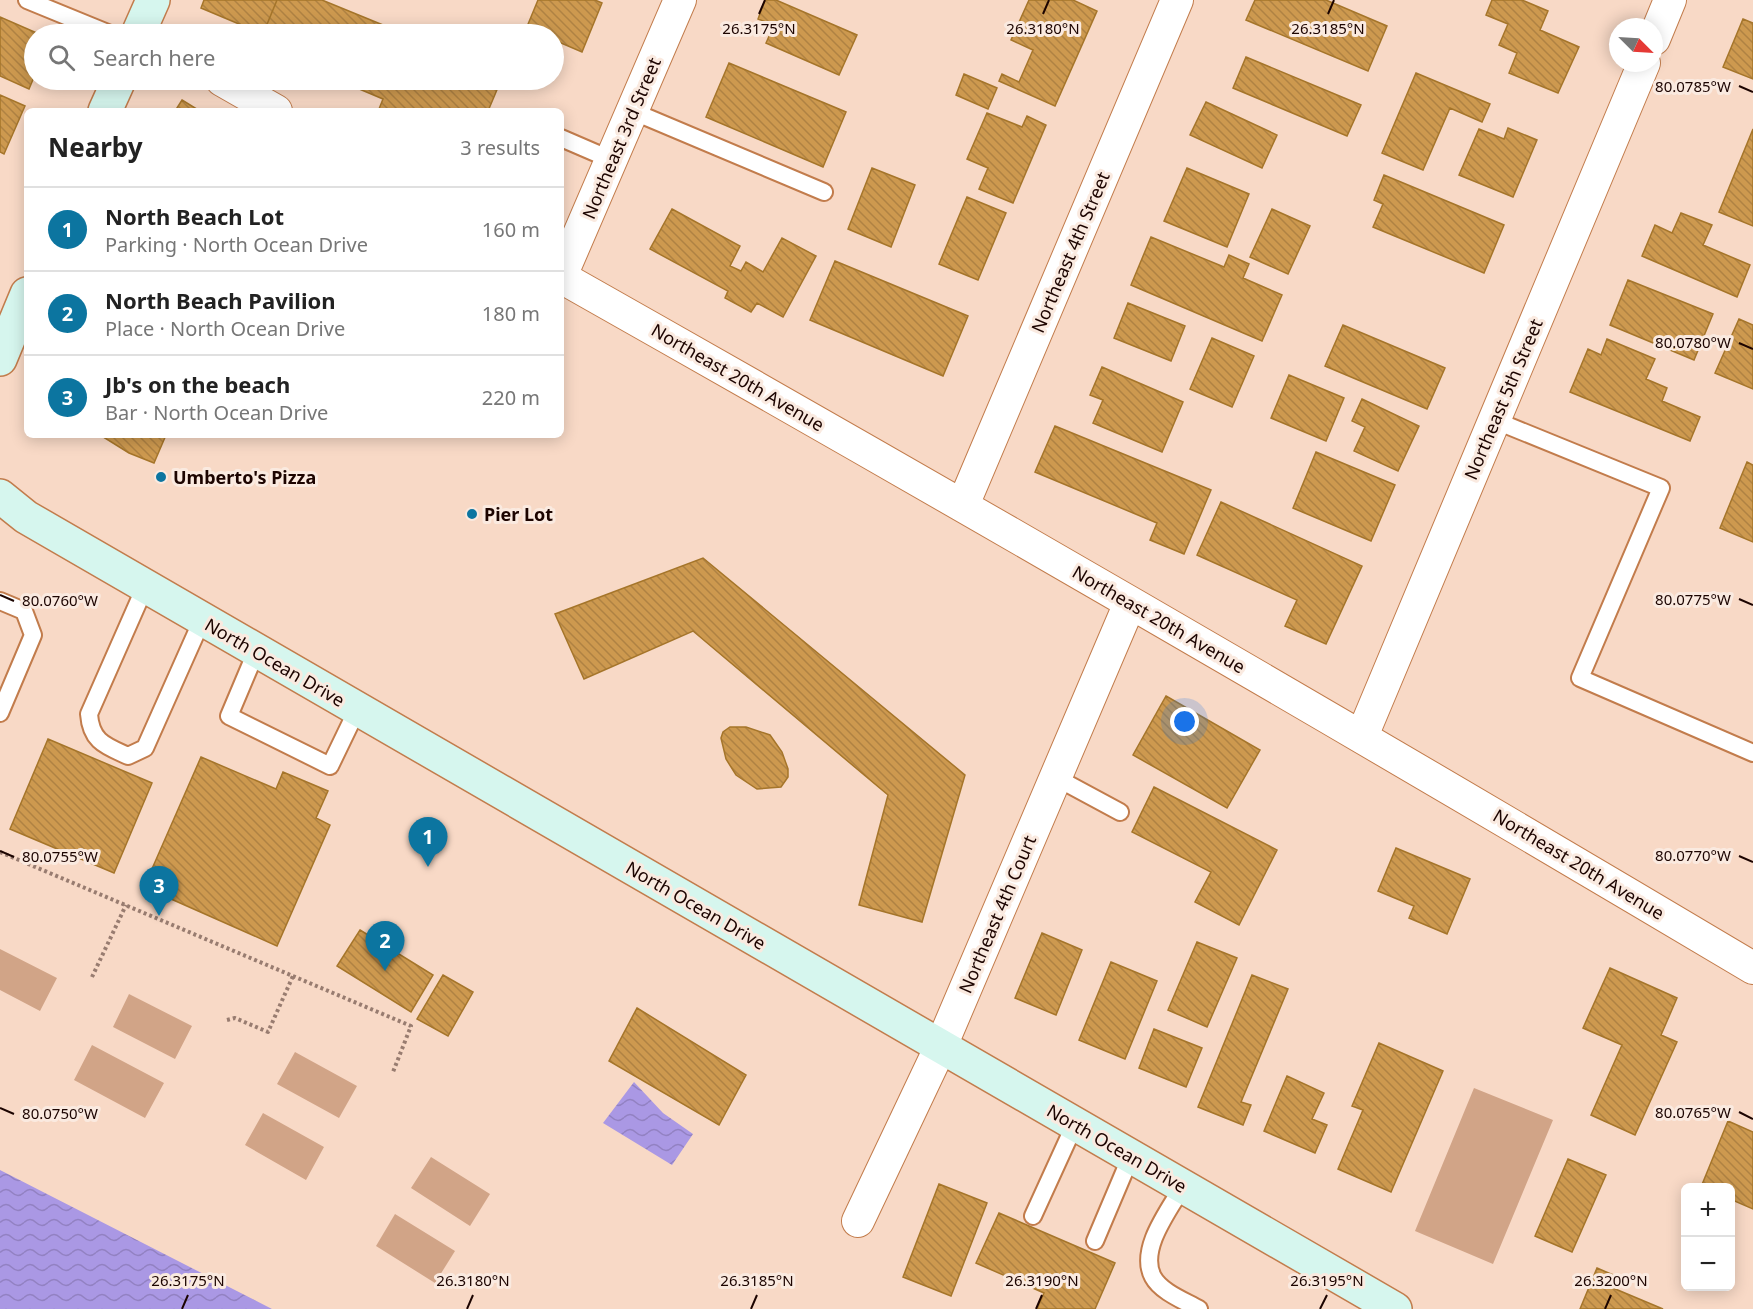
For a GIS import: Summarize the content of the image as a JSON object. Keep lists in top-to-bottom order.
{
  "streets": {
    "main road": ["North Ocean Drive"],
    "street": [
      "Northeast 3rd Street",
      "Northeast 4th Street",
      "Northeast 20th Avenue",
      "Northeast 5th Street",
      "Northeast 4th Court"
    ]
  },
  "crossings": [
    ["Northeast 4th Street", "Northeast 20th Avenue"],
    ["Northeast 20th Avenue", "Northeast 5th Street"],
    ["Northeast 20th Avenue", "Northeast 4th Court"],
    ["North Ocean Drive", "Northeast 4th Court"]
  ],
  "places": ["Umberto's Pizza", "Pier Lot"],
  "north": "bottom right",
  "page": {
    "search": "Search here",
    "heading": ["Nearby", "3 results"],
    "list": [
      {
        "mark": "1",
        "name": "North Beach Lot",
        "note": "Parking · North Ocean Drive",
        "value": "160 m"
      },
      {
        "mark": "2",
        "name": "North Beach Pavilion",
        "note": "Place · North Ocean Drive",
        "value": "180 m"
      },
      {
        "mark": "3",
        "name": "Jb's on the beach",
        "note": "Bar · North Ocean Drive",
        "value": "220 m"
      }
    ],
    "pins": ["1", "3", "2"],
    "map_buttons": ["+", "−"]
  },
  "coordinates": [
    "26.3175°N",
    "26.3180°N",
    "26.3185°N",
    "80.0785°W",
    "80.0780°W",
    "80.0775°W",
    "80.0760°W",
    "80.0770°W",
    "80.0755°W",
    "80.0765°W",
    "80.0750°W",
    "26.3190°N",
    "26.3195°N",
    "26.3200°N"
  ]
}
